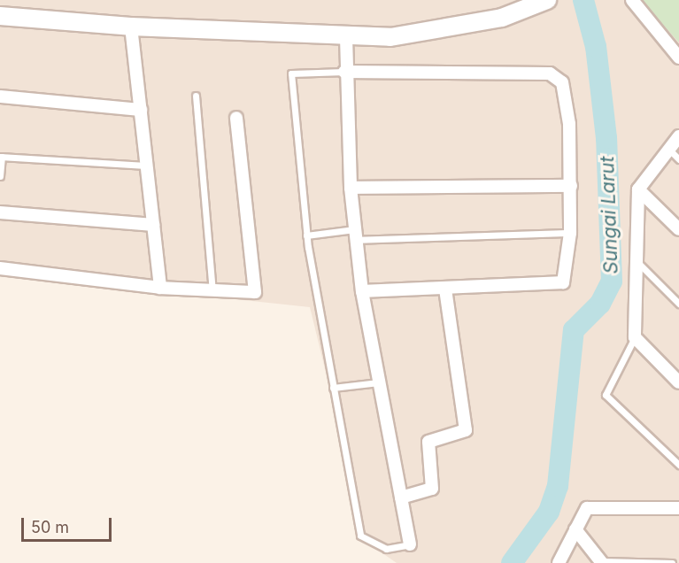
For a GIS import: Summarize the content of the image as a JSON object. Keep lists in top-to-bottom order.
{
  "water": ["Sungai Larut"],
  "scale_bar": "50 m"
}
